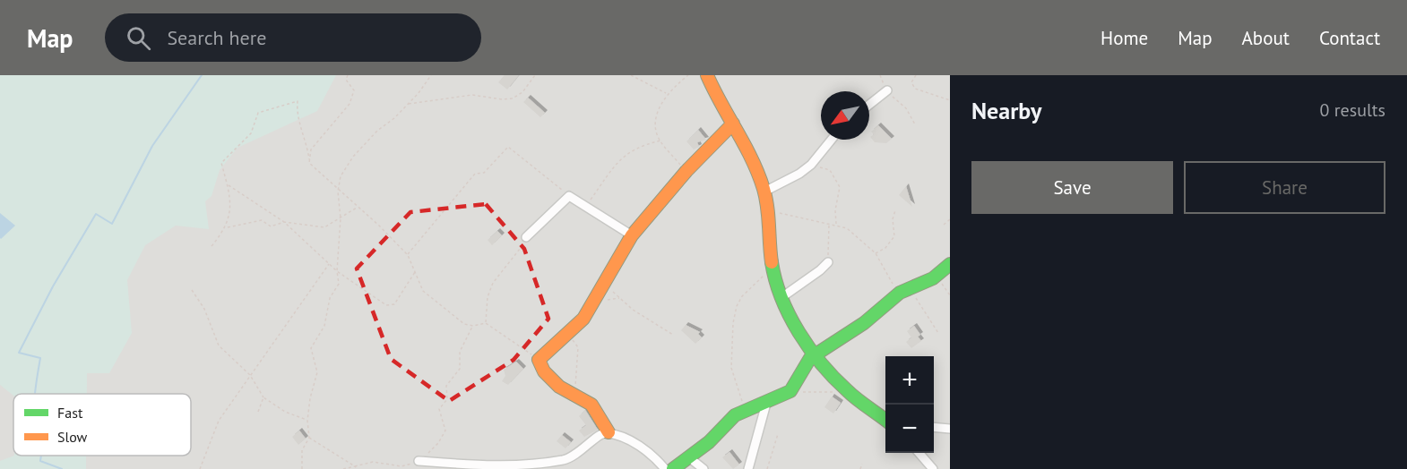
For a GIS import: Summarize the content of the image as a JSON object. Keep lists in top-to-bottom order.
{
  "legend": ["Fast", "Slow"],
  "north": "bottom left",
  "page": {
    "header": "Map",
    "search": "Search here",
    "nav": [
      "Home",
      "Map",
      "About",
      "Contact"
    ],
    "heading": ["Nearby", "0 results"],
    "buttons": ["Save", "Share"],
    "map_buttons": ["+", "−"]
  }
}
